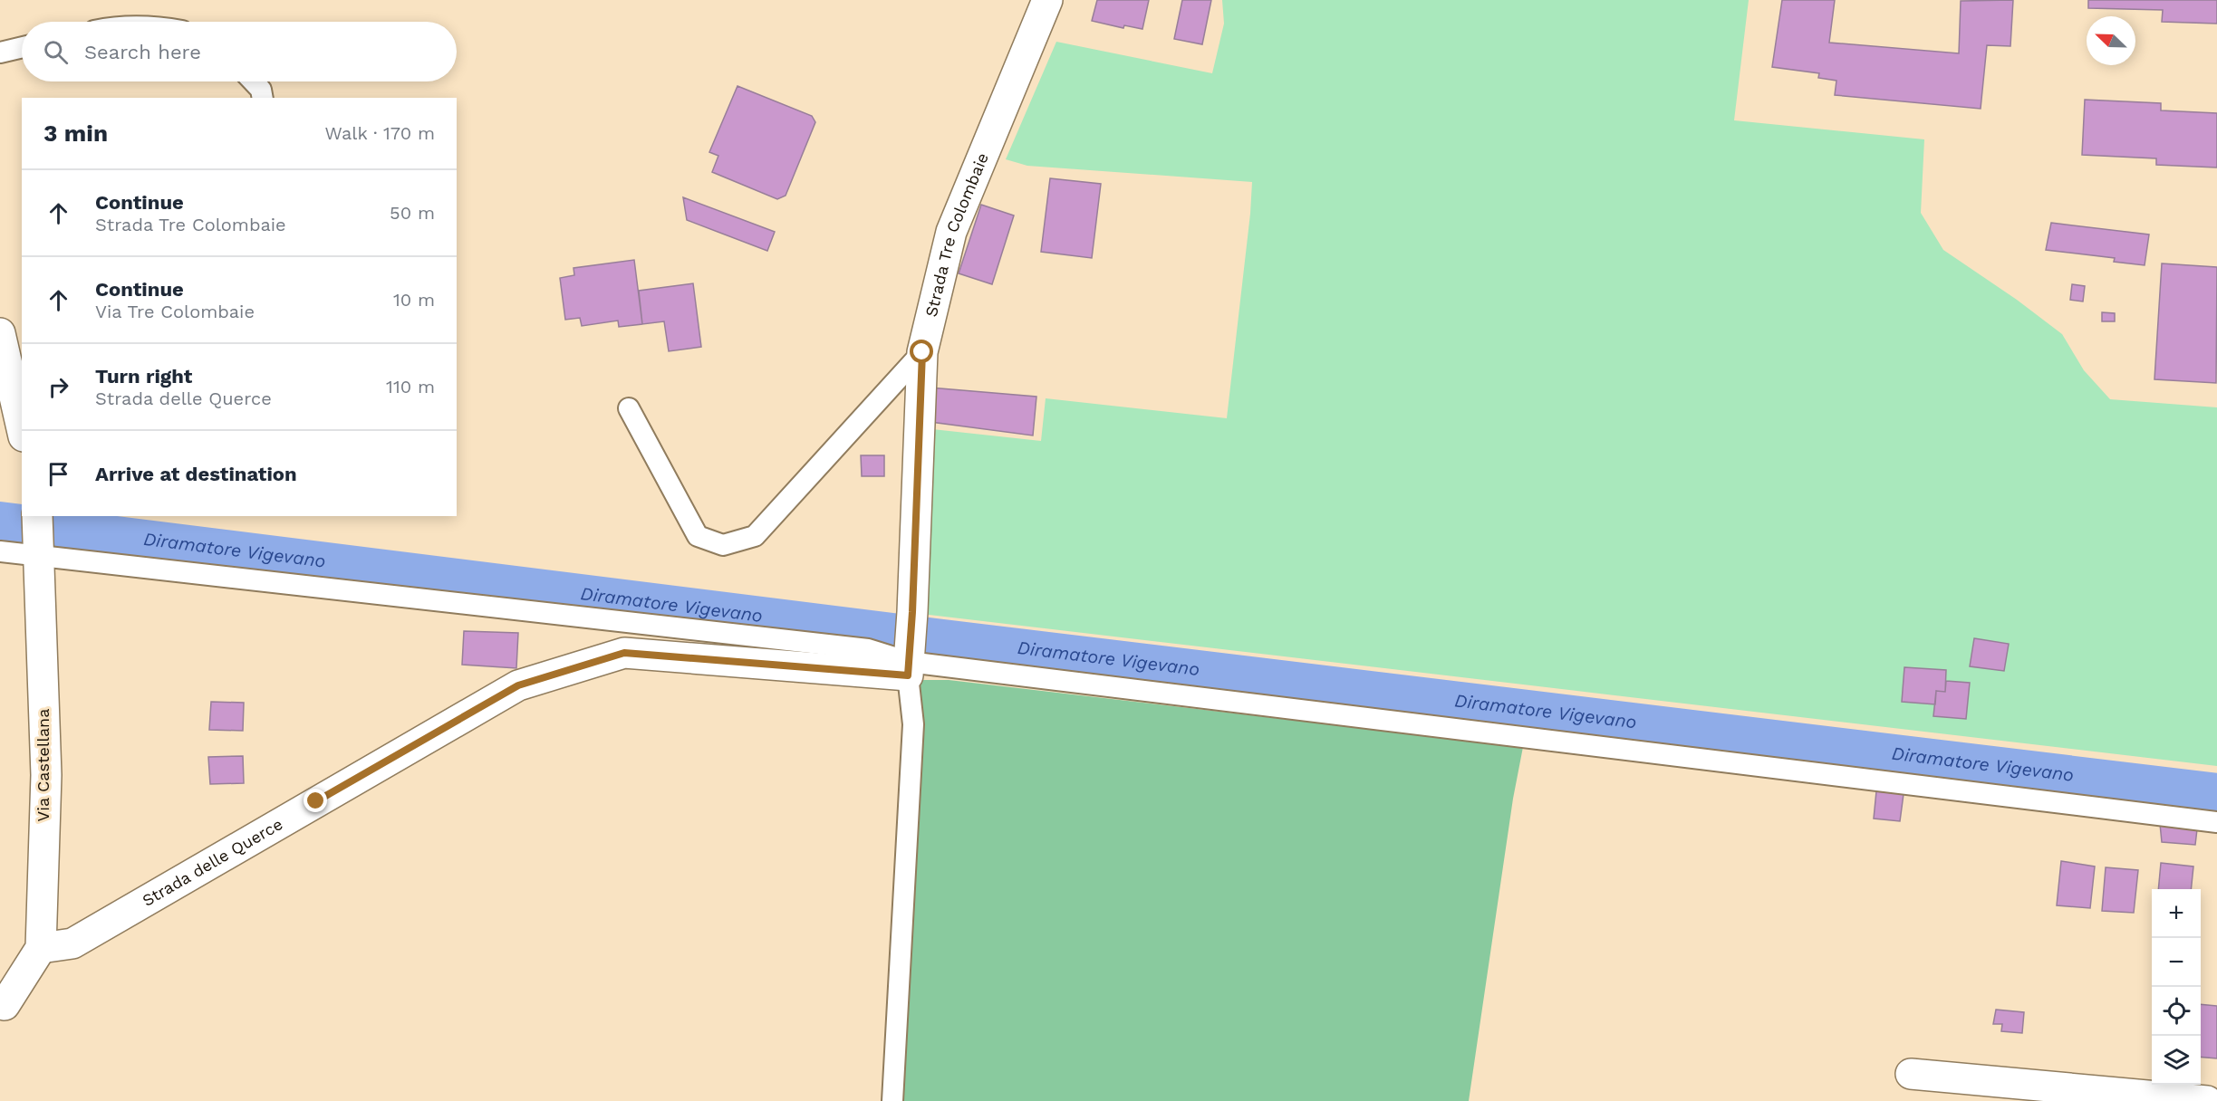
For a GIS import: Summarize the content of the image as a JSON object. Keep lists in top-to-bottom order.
{
  "streets": {
    "street": ["Strada Tre Colombaie", "Via Castellana", "Strada delle Querce"]
  },
  "crossings": [
    ["Strada Tre Colombaie", "Strada delle Querce"],
    ["Via Castellana", "Strada delle Querce"]
  ],
  "water": ["Diramatore Vigevano"],
  "north": "top left",
  "page": {
    "search": "Search here",
    "heading": ["3 min", "Walk · 170 m"],
    "list": [
      ["Continue", "Strada Tre Colombaie", "50 m"],
      ["Continue", "Via Tre Colombaie", "10 m"],
      ["Turn right", "Strada delle Querce", "110 m"],
      "Arrive at destination"
    ],
    "map_buttons": ["+", "−"]
  }
}
